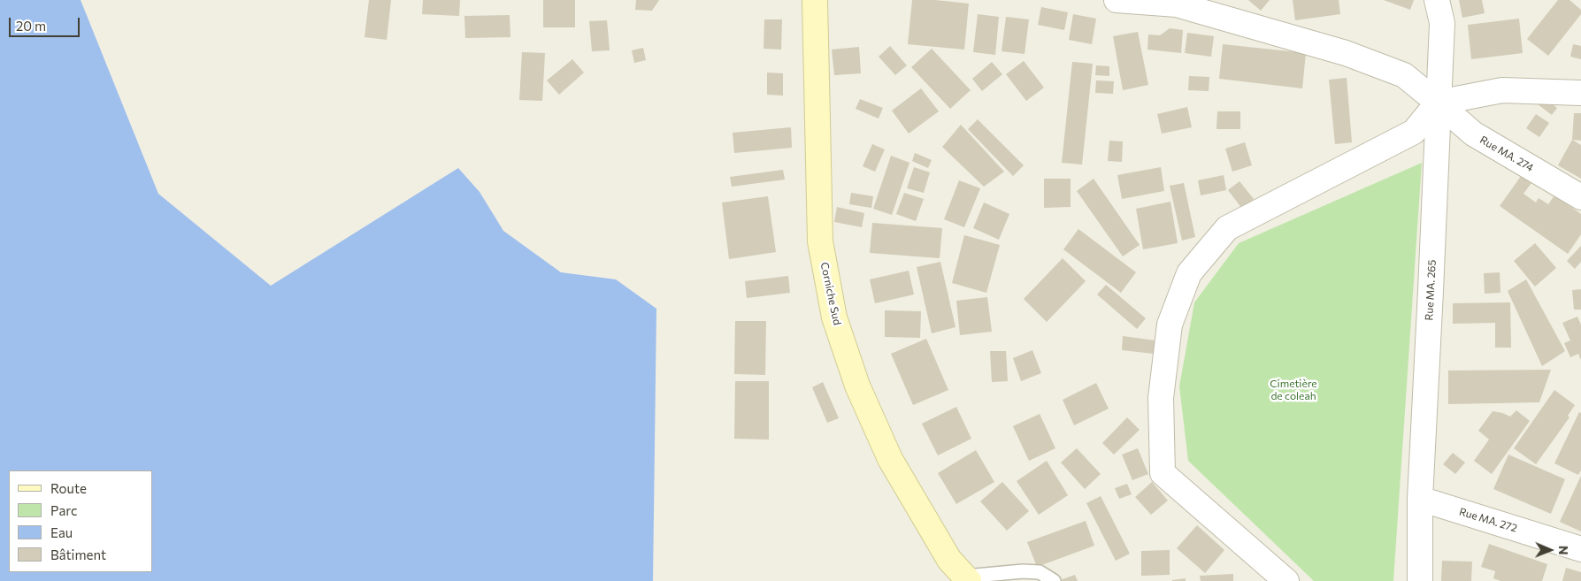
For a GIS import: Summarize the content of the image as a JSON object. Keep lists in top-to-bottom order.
{
  "streets": {
    "main road": ["Corniche Sud"],
    "street": ["Rue MA. 274", "Rue MA. 265", "Rue MA. 272"]
  },
  "crossings": [
    ["Rue MA. 274", "Rue MA. 265"],
    ["Rue MA. 265", "Rue MA. 272"]
  ],
  "parks": ["Cimetière de coleah"],
  "legend": [
    "Route",
    "Parc",
    "Eau",
    "Bâtiment"
  ],
  "scale_bar": "20 m",
  "north": "right"
}
